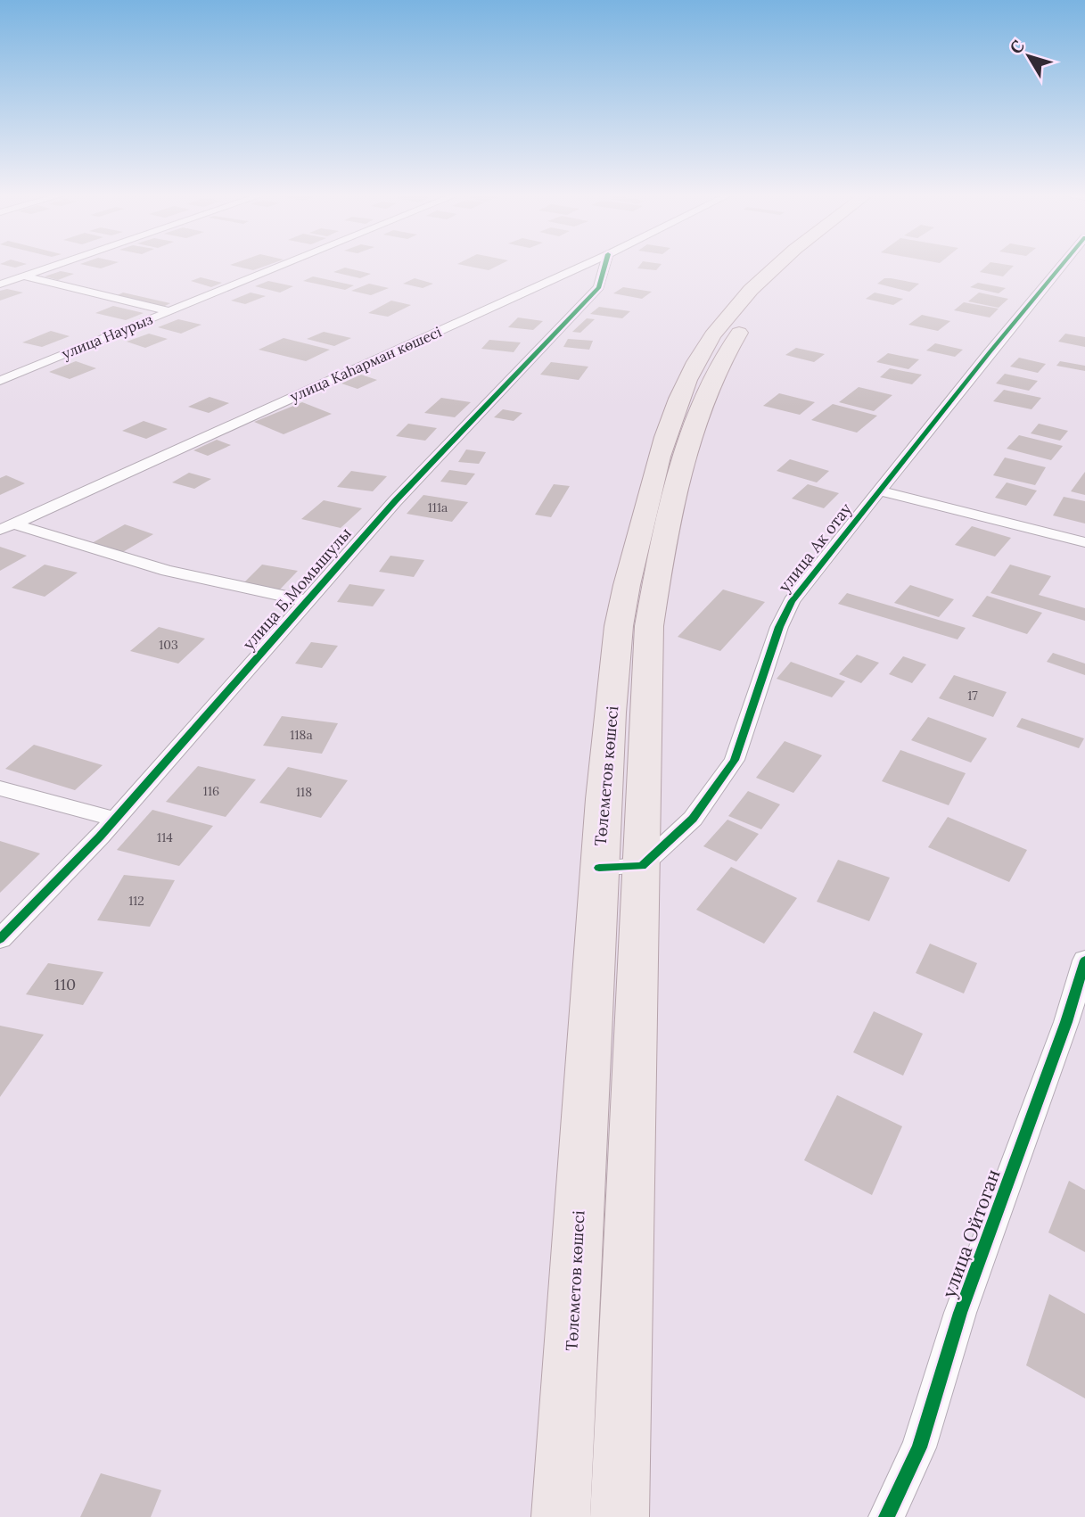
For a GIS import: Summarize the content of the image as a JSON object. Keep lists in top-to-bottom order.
{
  "streets": {
    "main road": ["Төлеметов көшесі"],
    "street": [
      "улица Наурыз",
      "улица Каһарман көшесі",
      "улица Ак отау",
      "улица Б.Момышулы",
      "улица Ойтоган"
    ]
  },
  "house_numbers": [
    "111а",
    "103",
    "17",
    "118а",
    "116",
    "118",
    "114",
    "112",
    "110"
  ],
  "north": "top left"
}
